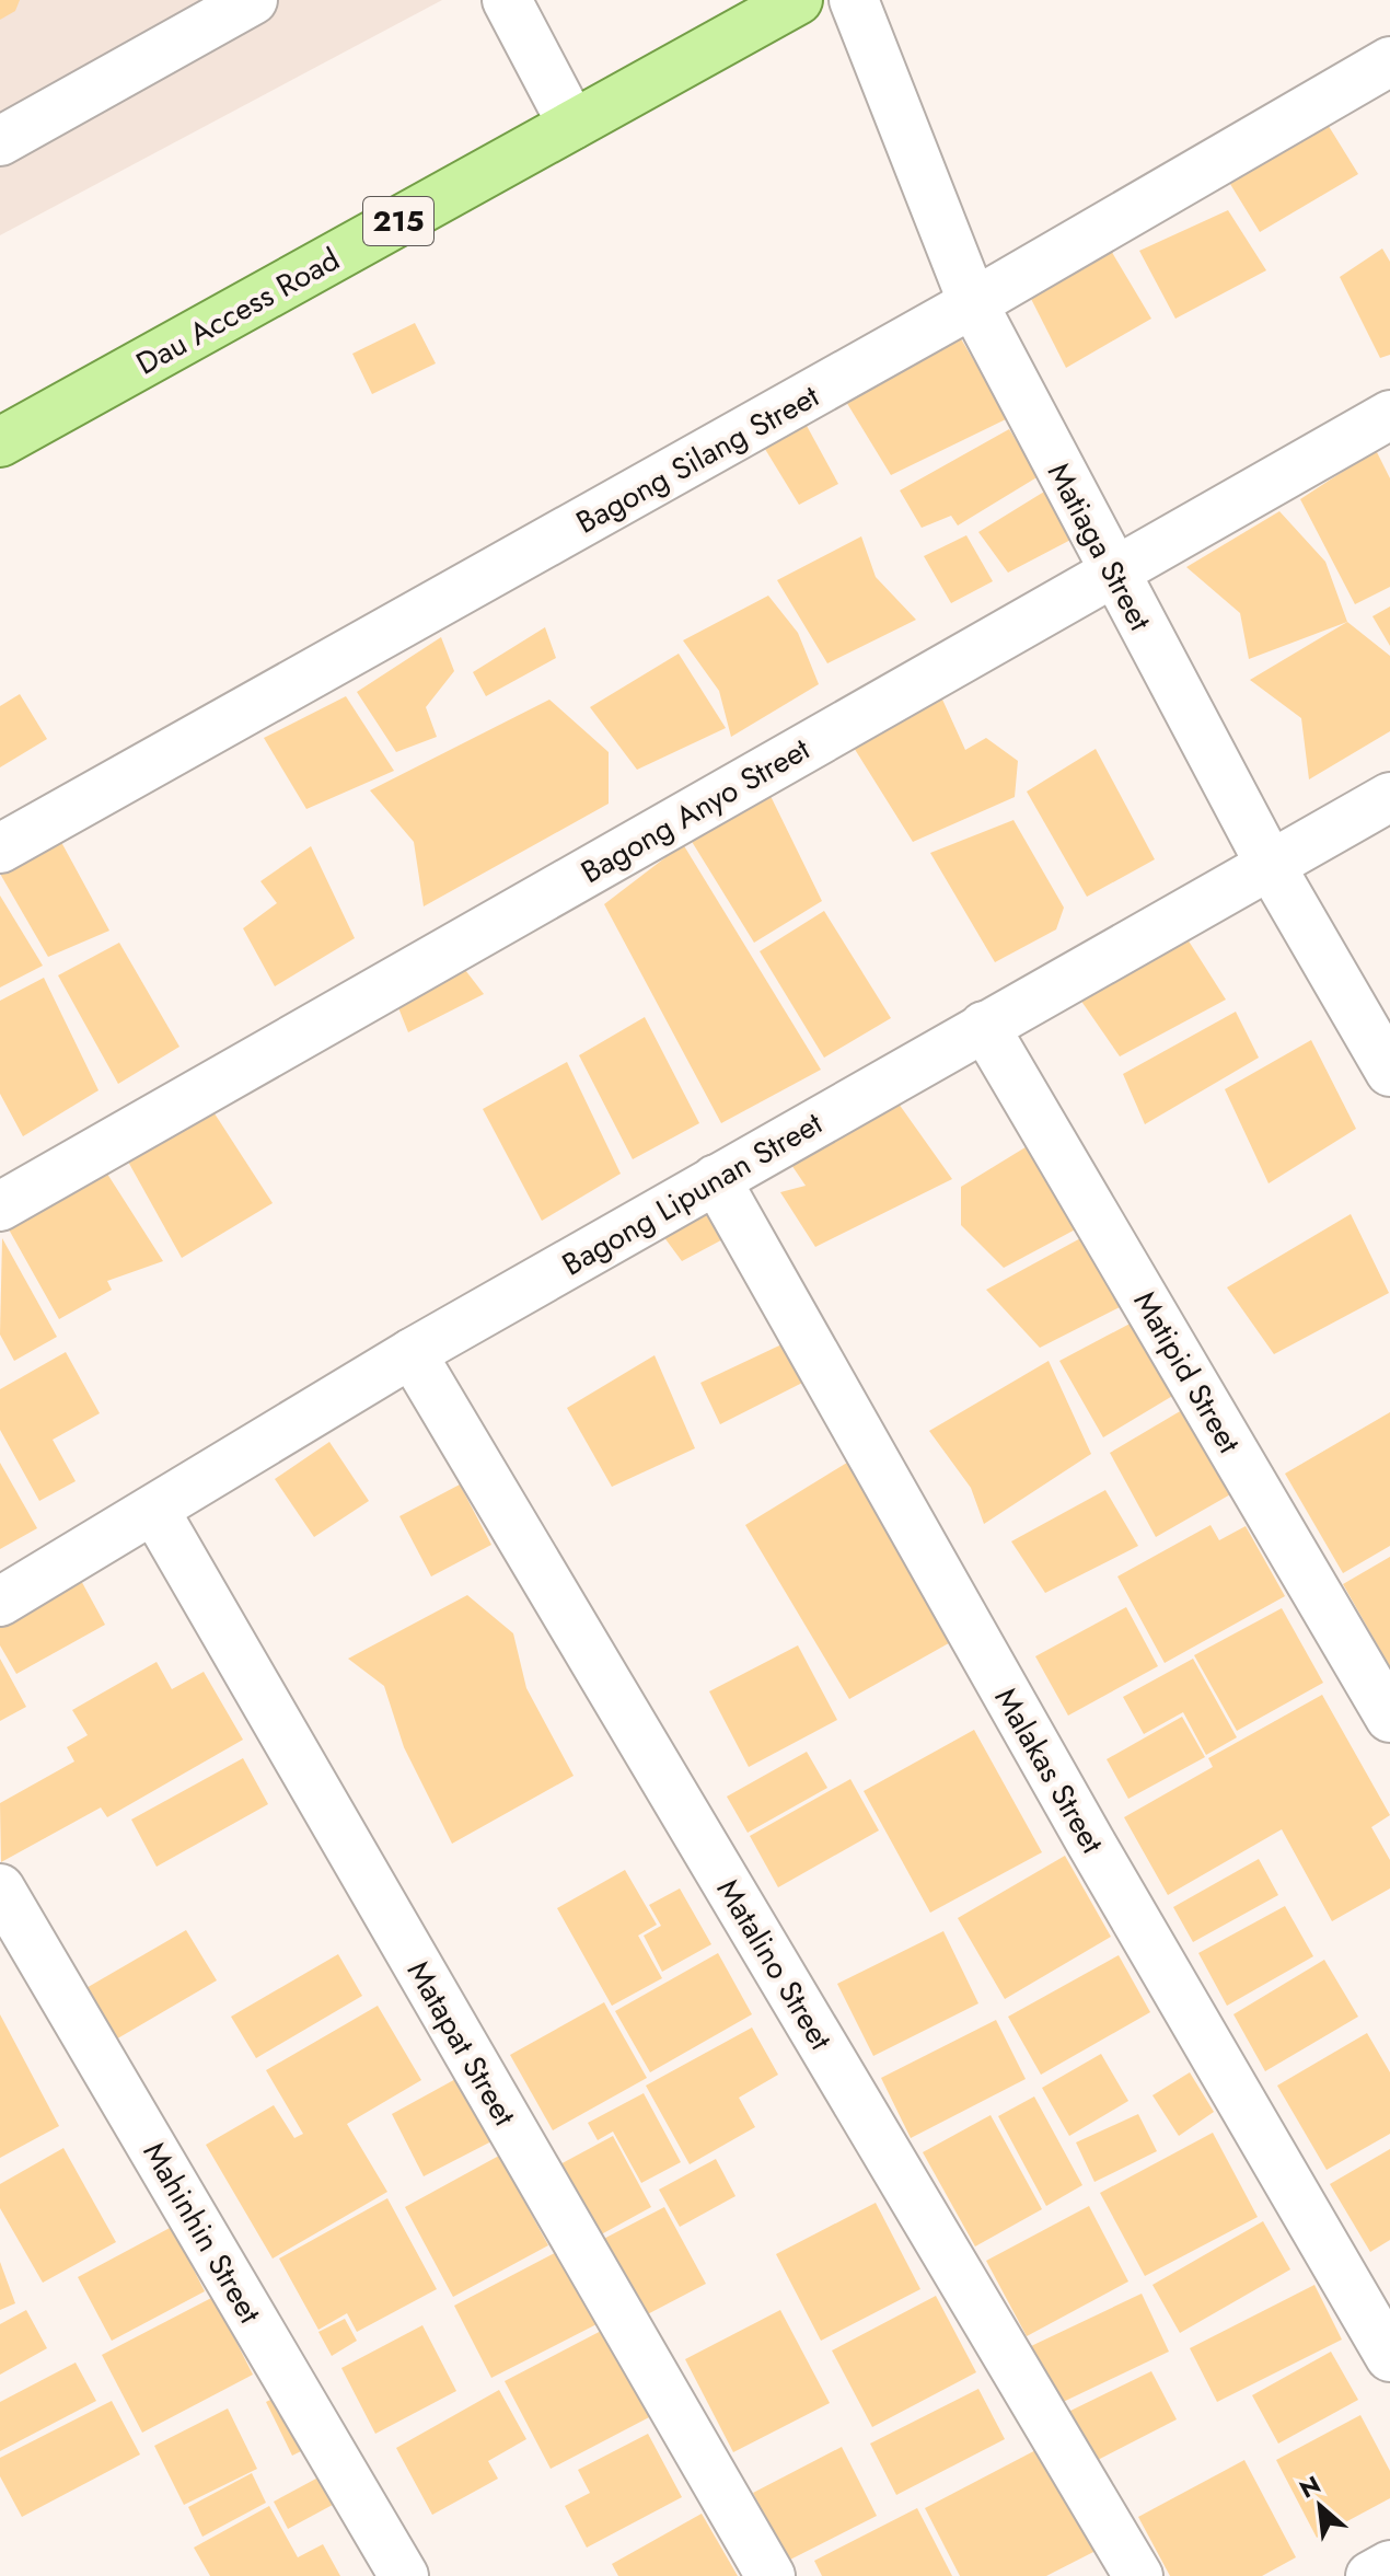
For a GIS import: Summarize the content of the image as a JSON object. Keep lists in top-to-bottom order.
{
  "streets": {
    "main road": ["215", "Dau Access Road"],
    "street": [
      "Bagong Silang Street",
      "Matiaga Street",
      "Bagong Anyo Street",
      "Bagong Lipunan Street",
      "Matipid Street",
      "Malakas Street",
      "Matalino Street",
      "Matapat Street",
      "Mahinhin Street"
    ]
  },
  "crossings": [
    ["Bagong Silang Street", "Matiaga Street"],
    ["Matiaga Street", "Bagong Anyo Street"],
    ["Matiaga Street", "Bagong Lipunan Street"],
    ["Bagong Lipunan Street", "Matipid Street"],
    ["Bagong Lipunan Street", "Malakas Street"],
    ["Bagong Lipunan Street", "Matalino Street"],
    ["Bagong Lipunan Street", "Matapat Street"]
  ],
  "north": "top left"
}
